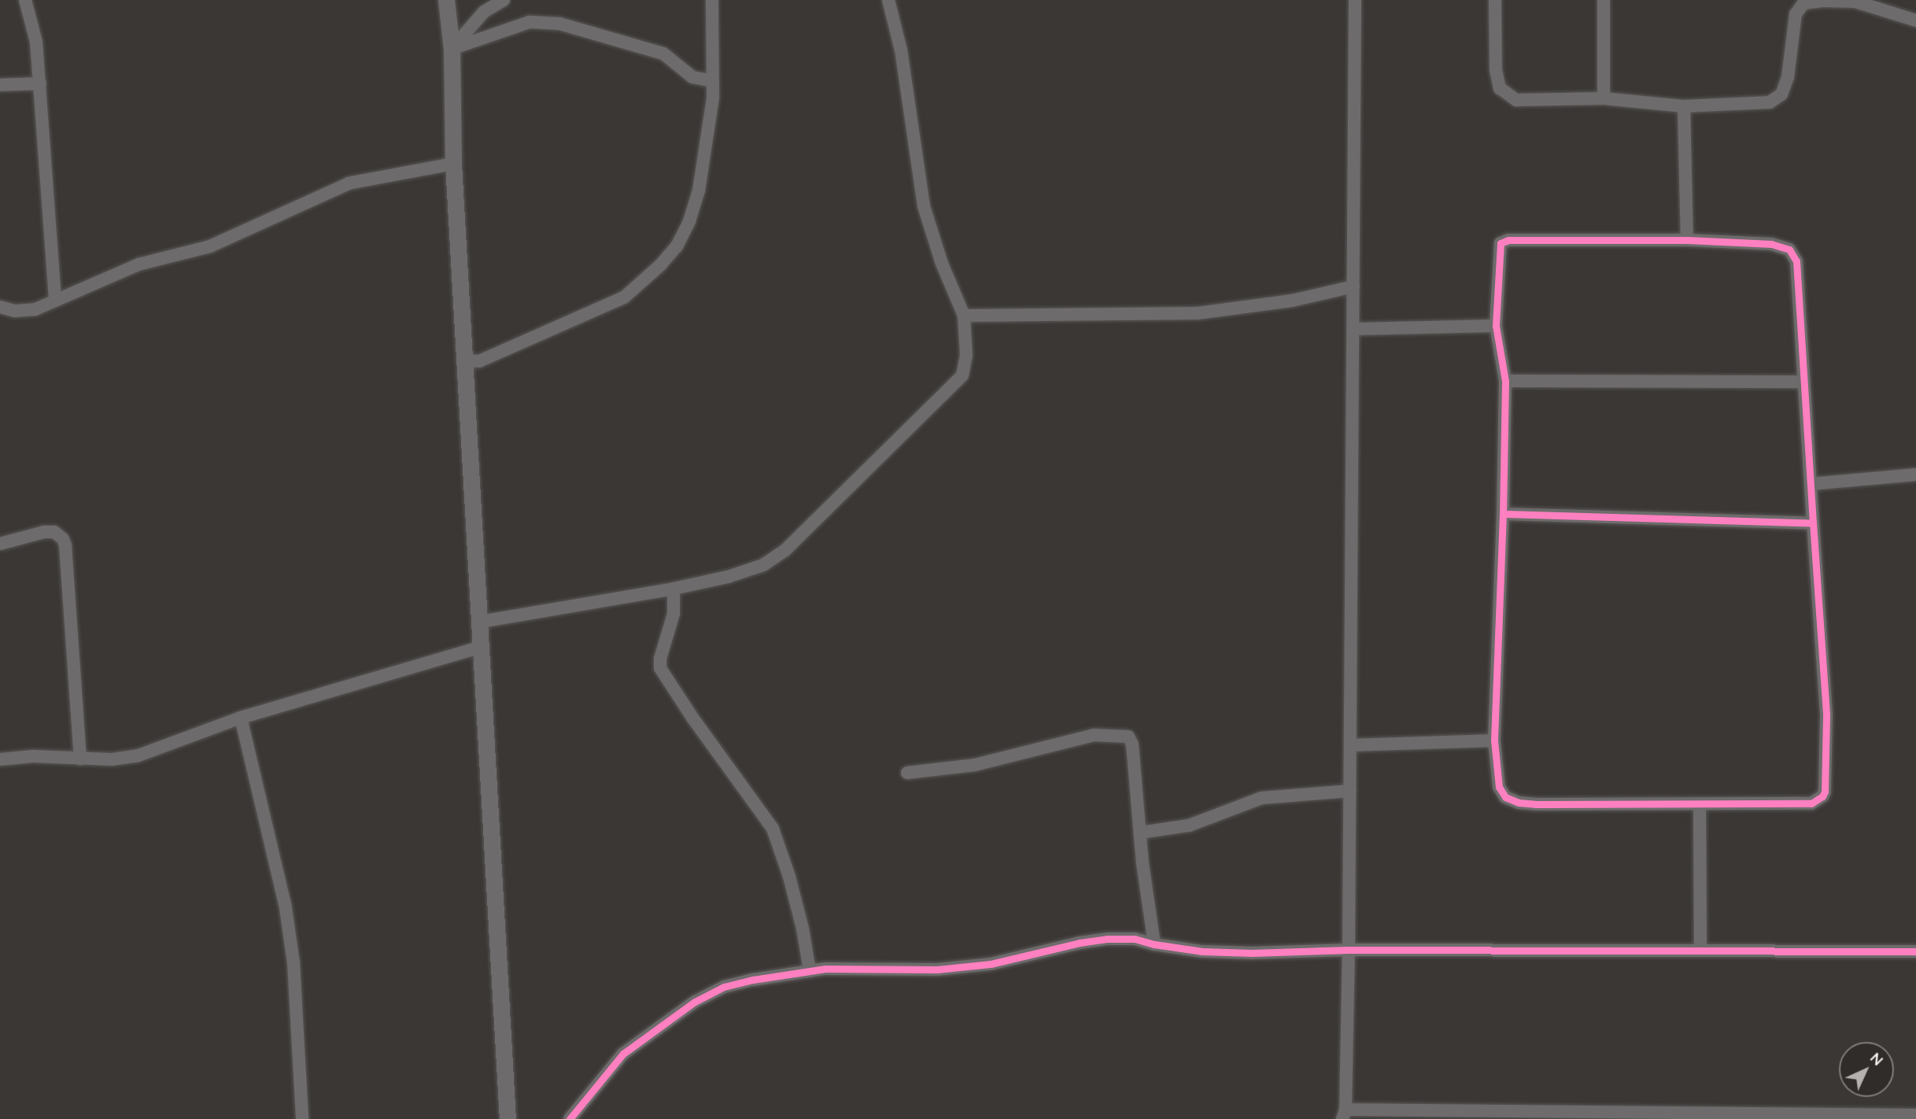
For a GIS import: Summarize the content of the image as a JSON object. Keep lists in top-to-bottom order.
{
  "north": "top right"
}
